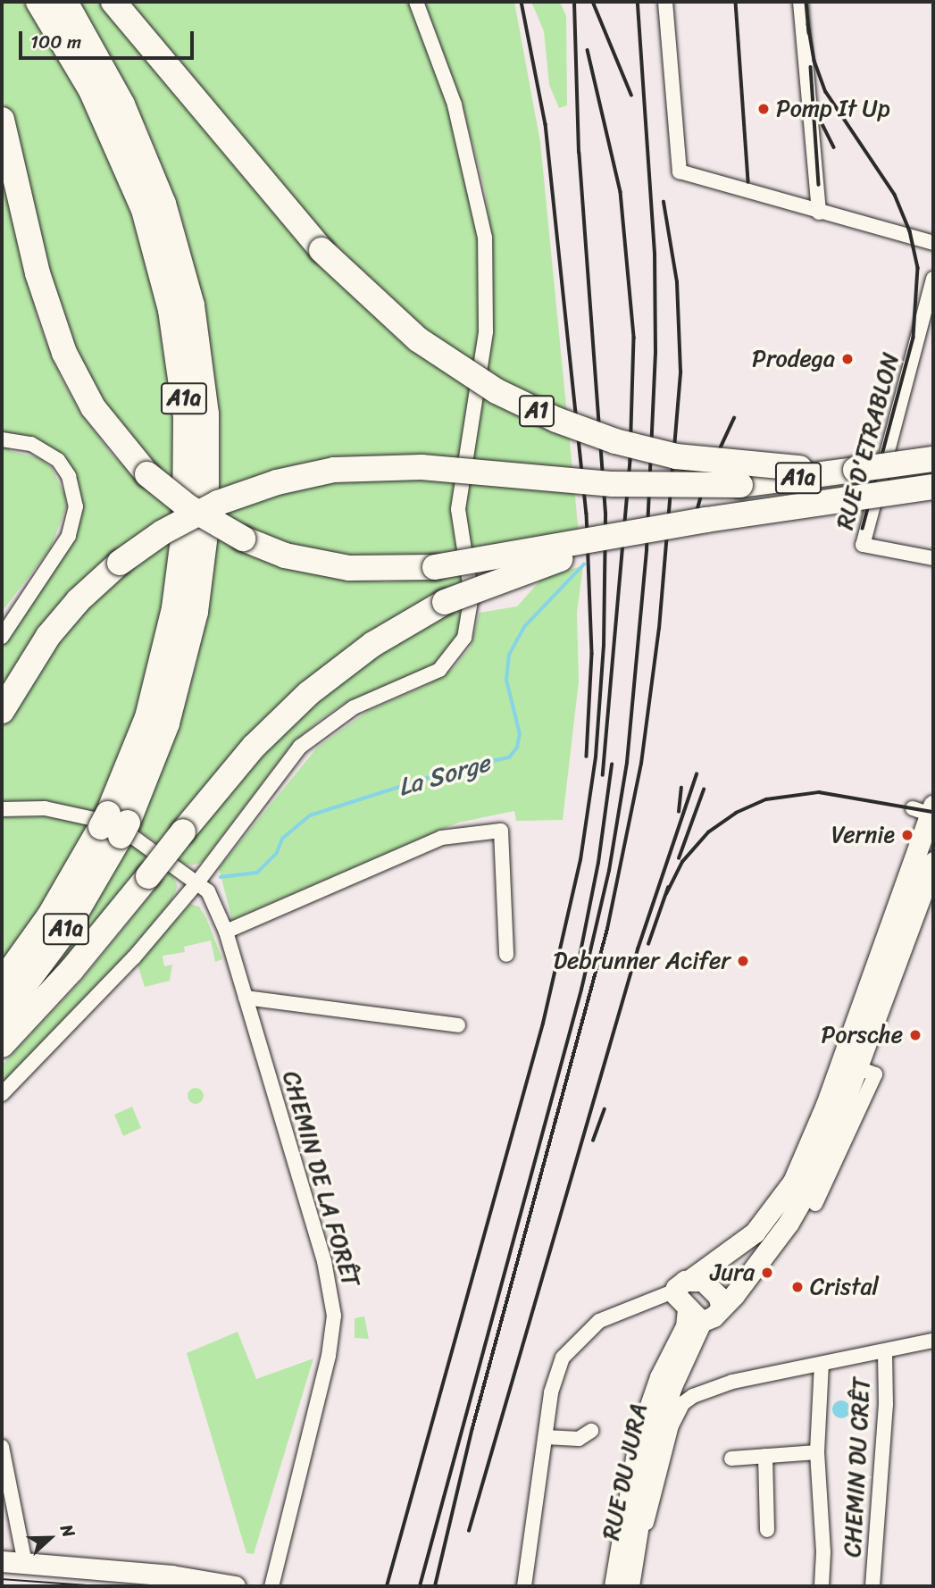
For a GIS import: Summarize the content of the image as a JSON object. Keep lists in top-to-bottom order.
{
  "streets": {
    "highway": ["A1a", "A1"],
    "main road": ["RUE DU JURA"],
    "street": ["RUE D'ETRABLON", "CHEMIN DE LA FORÊT", "CHEMIN DU CRÊT"]
  },
  "crossings": [
    ["A1a", "A1"]
  ],
  "water": ["La Sorge"],
  "places": [
    "Pomp It Up",
    "Prodega",
    "Vernie",
    "Debrunner Acifer",
    "Porsche",
    "Jura",
    "Cristal"
  ],
  "scale_bar": "100 m",
  "north": "right"
}
